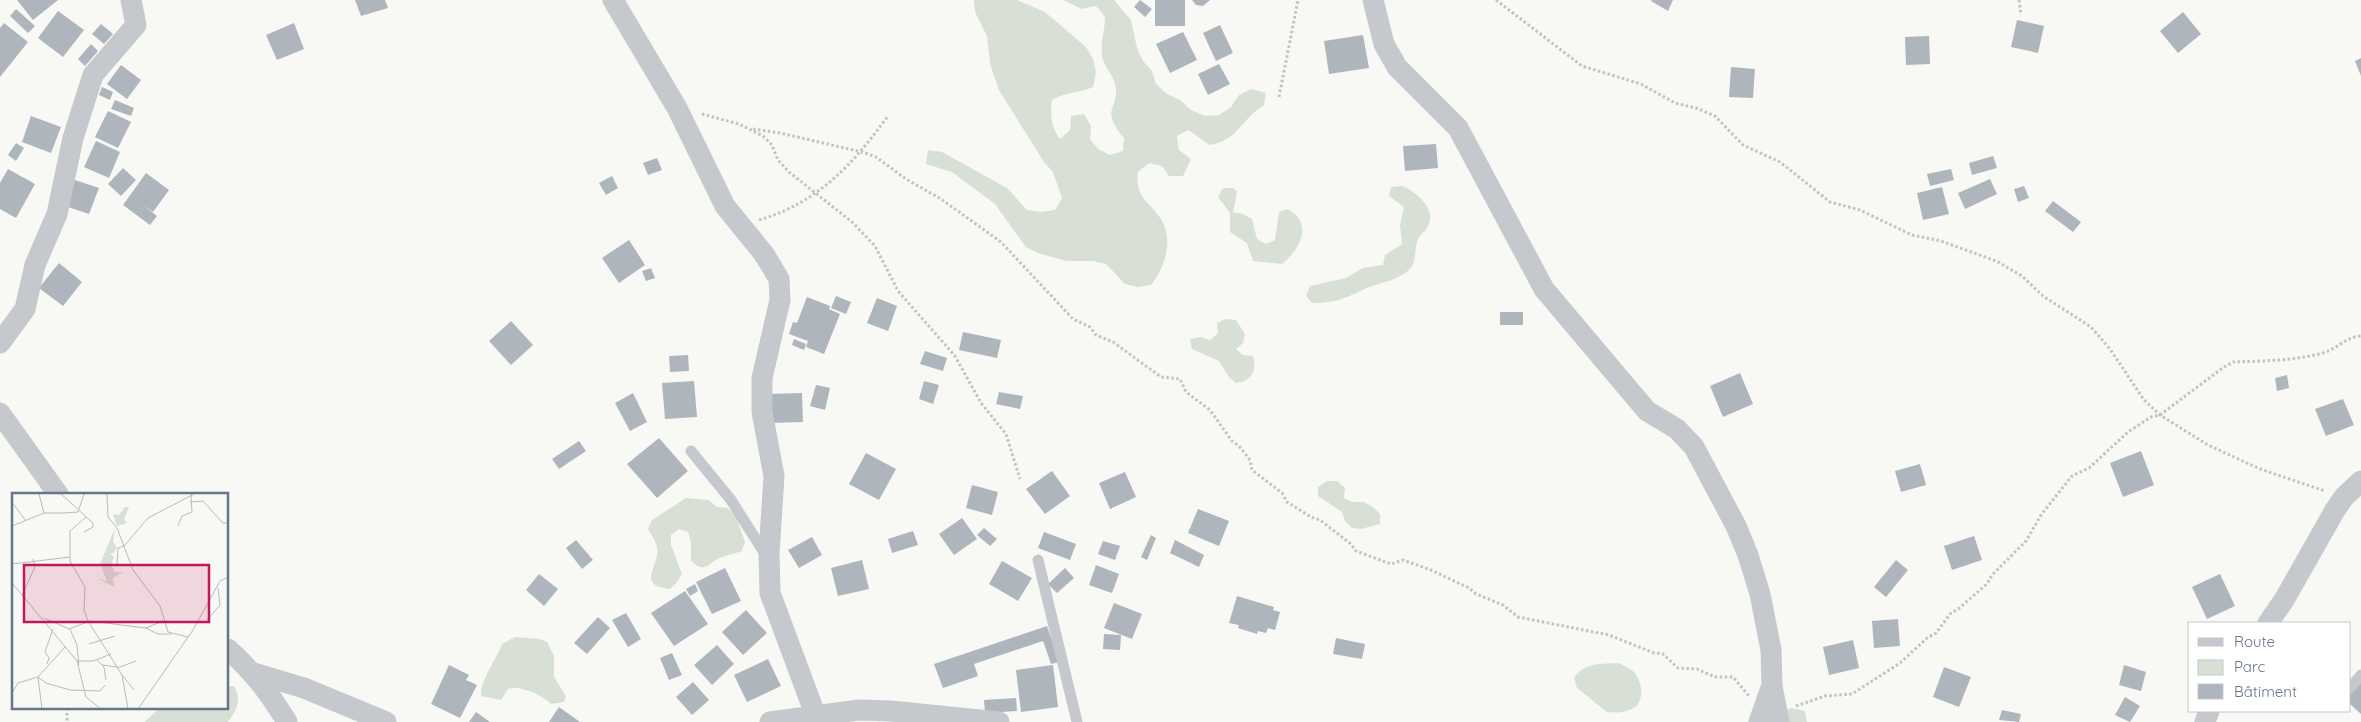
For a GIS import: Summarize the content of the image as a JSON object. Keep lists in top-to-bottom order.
{
  "legend": ["Route", "Parc", "Bâtiment"]
}
